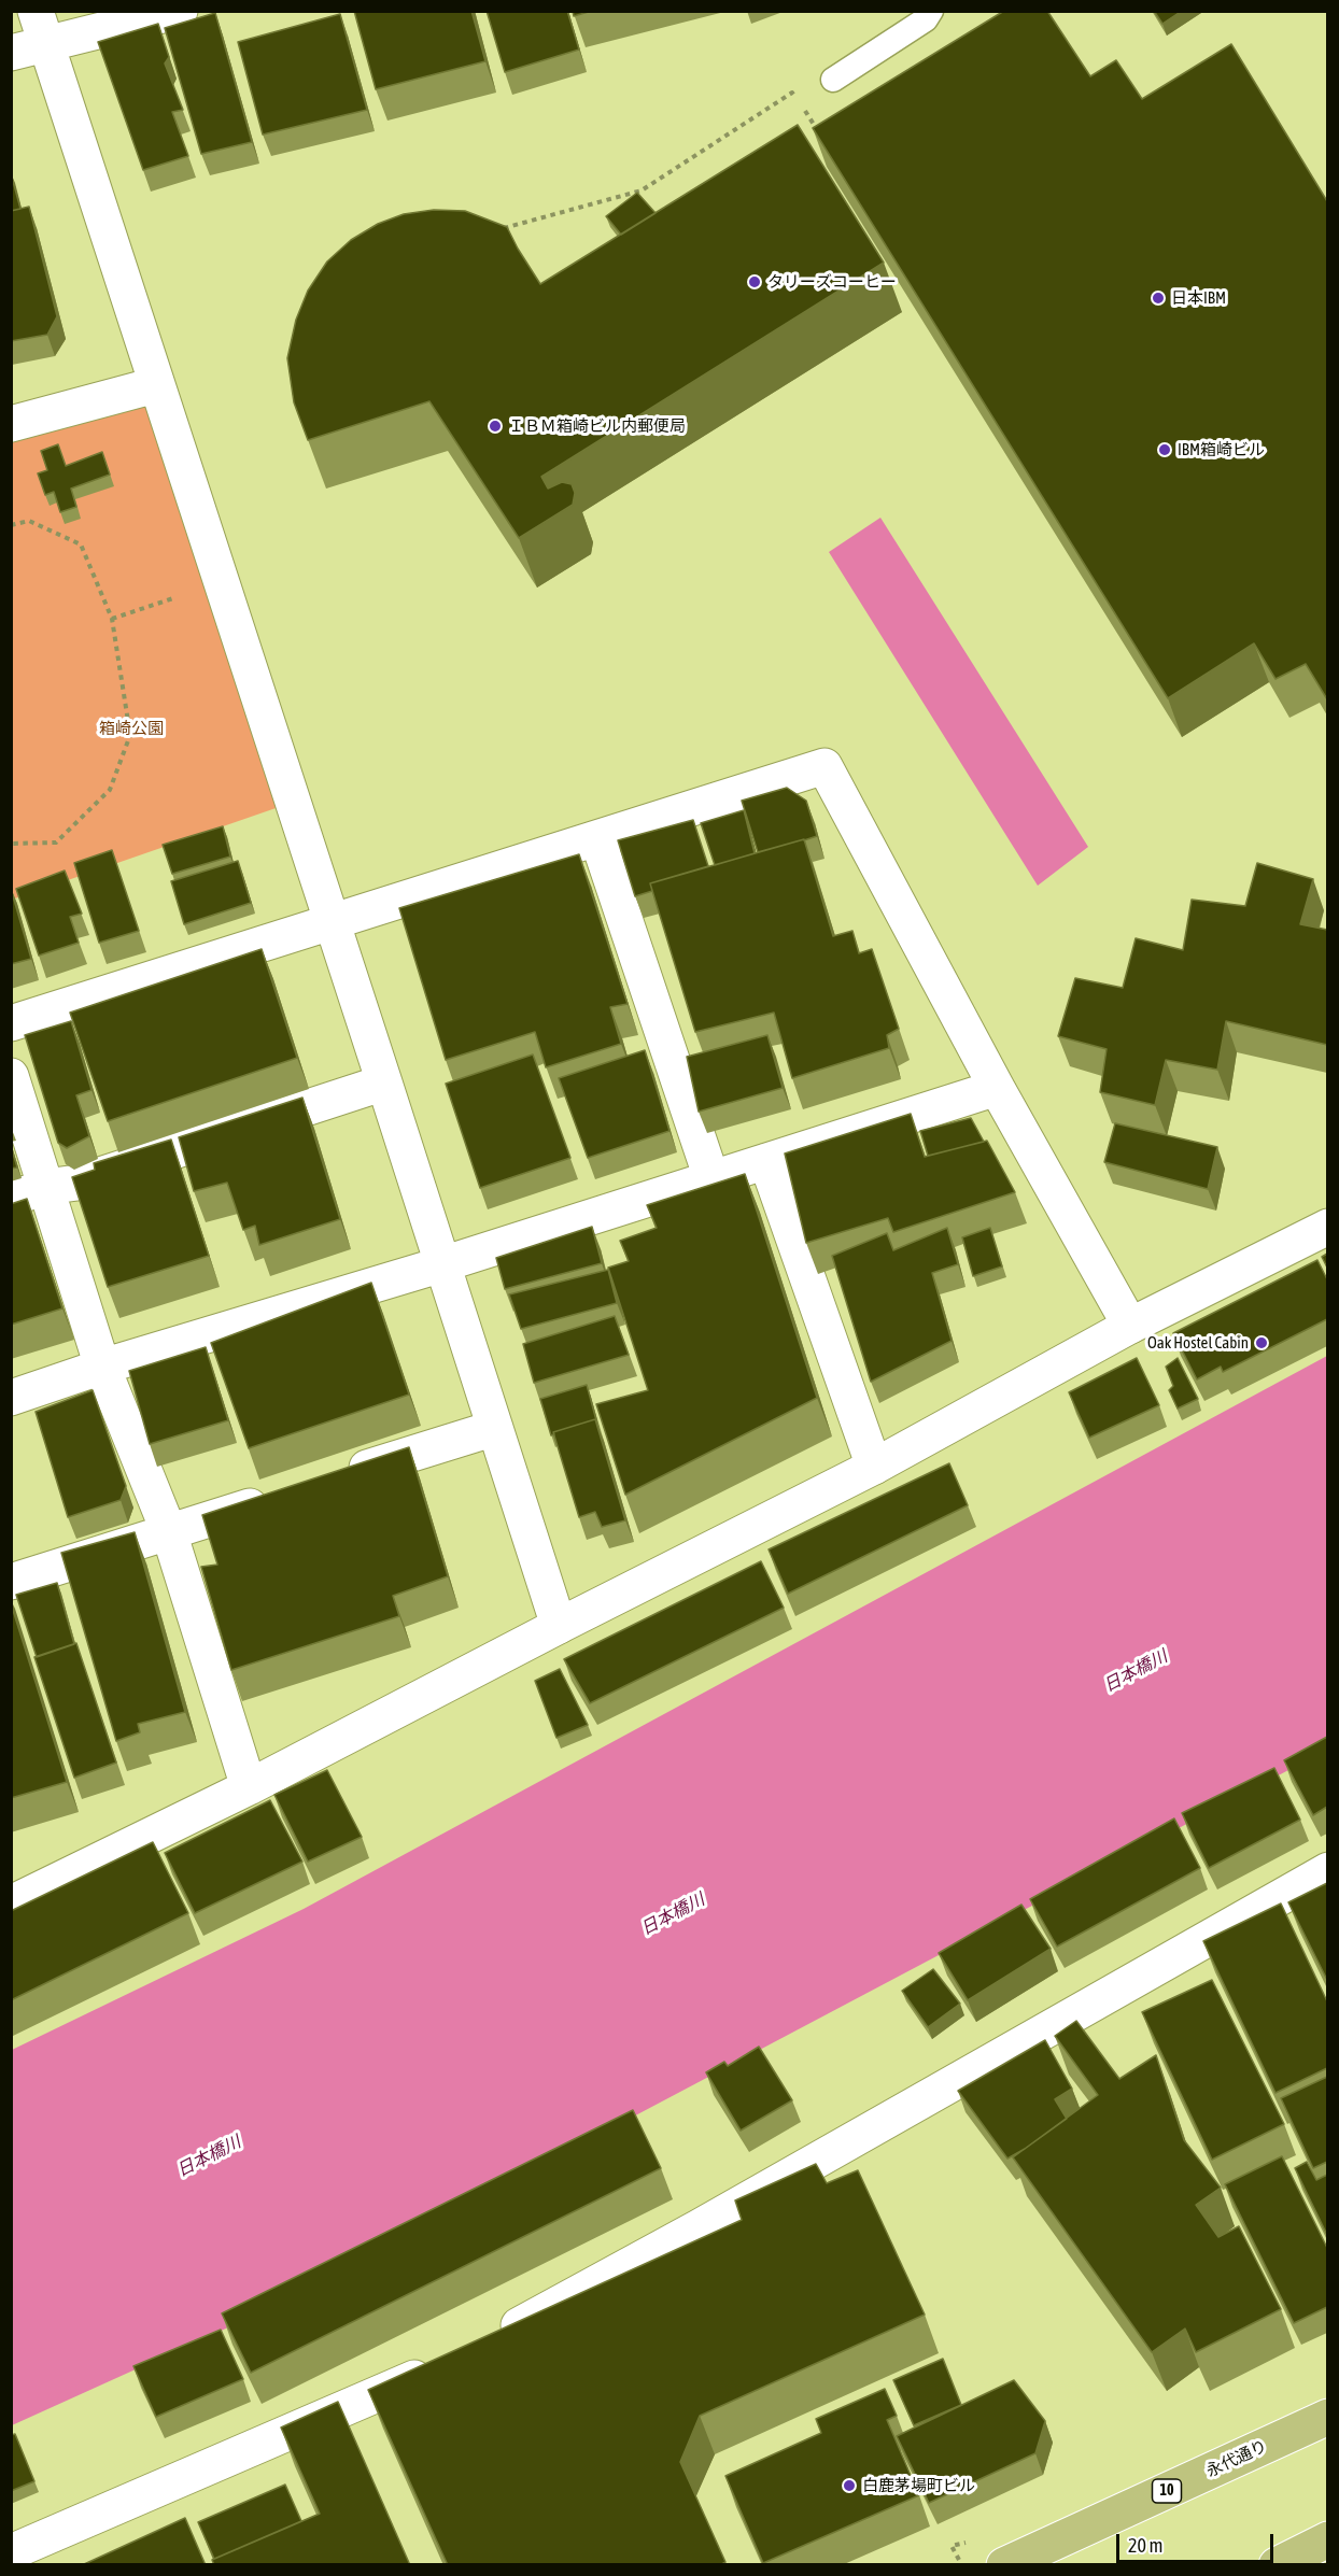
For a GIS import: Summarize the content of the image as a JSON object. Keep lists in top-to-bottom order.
{
  "streets": {
    "main road": ["永代通り", "10"]
  },
  "water": ["日本橋川"],
  "parks": ["箱崎公園"],
  "places": [
    "タリーズコーヒー",
    "日本IBM",
    "ＩＢＭ箱崎ビル内郵便局",
    "IBM箱崎ビル",
    "Oak Hostel Cabin",
    "白鹿茅場町ビル"
  ],
  "scale_bar": "20 m"
}
